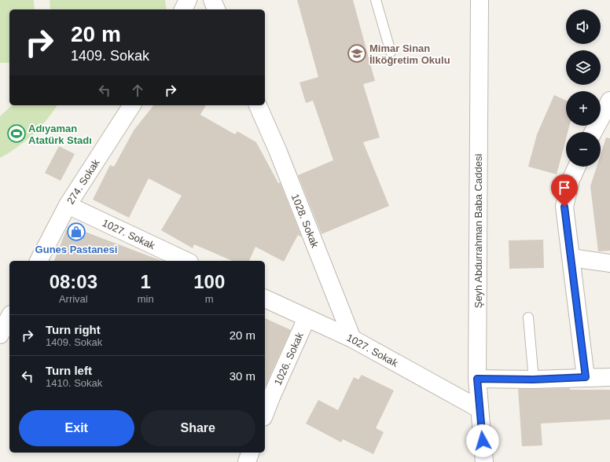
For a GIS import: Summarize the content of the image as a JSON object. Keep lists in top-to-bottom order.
{
  "streets": {
    "street": [
      "274. Sokak",
      "1028. Sokak",
      "Şeyh Abdurrahman Baba Caddesi",
      "1027. Sokak",
      "1026. Sokak"
    ]
  },
  "crossings": [
    ["274. Sokak", "1027. Sokak"],
    ["1028. Sokak", "1027. Sokak"],
    ["Şeyh Abdurrahman Baba Caddesi", "1027. Sokak"],
    ["1027. Sokak", "1026. Sokak"]
  ],
  "places": {
    "school or university": ["Mimar Sinan İlköğretim Okulu"],
    "sports": ["Adıyaman Atatürk Stadı"],
    "shop": ["Gunes Pastanesi"]
  },
  "page": {
    "map_buttons": ["+", "−"],
    "turn": ["20 m", "1409. Sokak"],
    "eta": [
      "08:03",
      "Arrival",
      "1",
      "min",
      "100",
      "m"
    ],
    "list": [
      {
        "name": "Turn right",
        "note": "1409. Sokak",
        "value": "20 m"
      },
      {
        "name": "Turn left",
        "note": "1410. Sokak",
        "value": "30 m"
      }
    ],
    "buttons": ["Exit", "Share"]
  }
}
